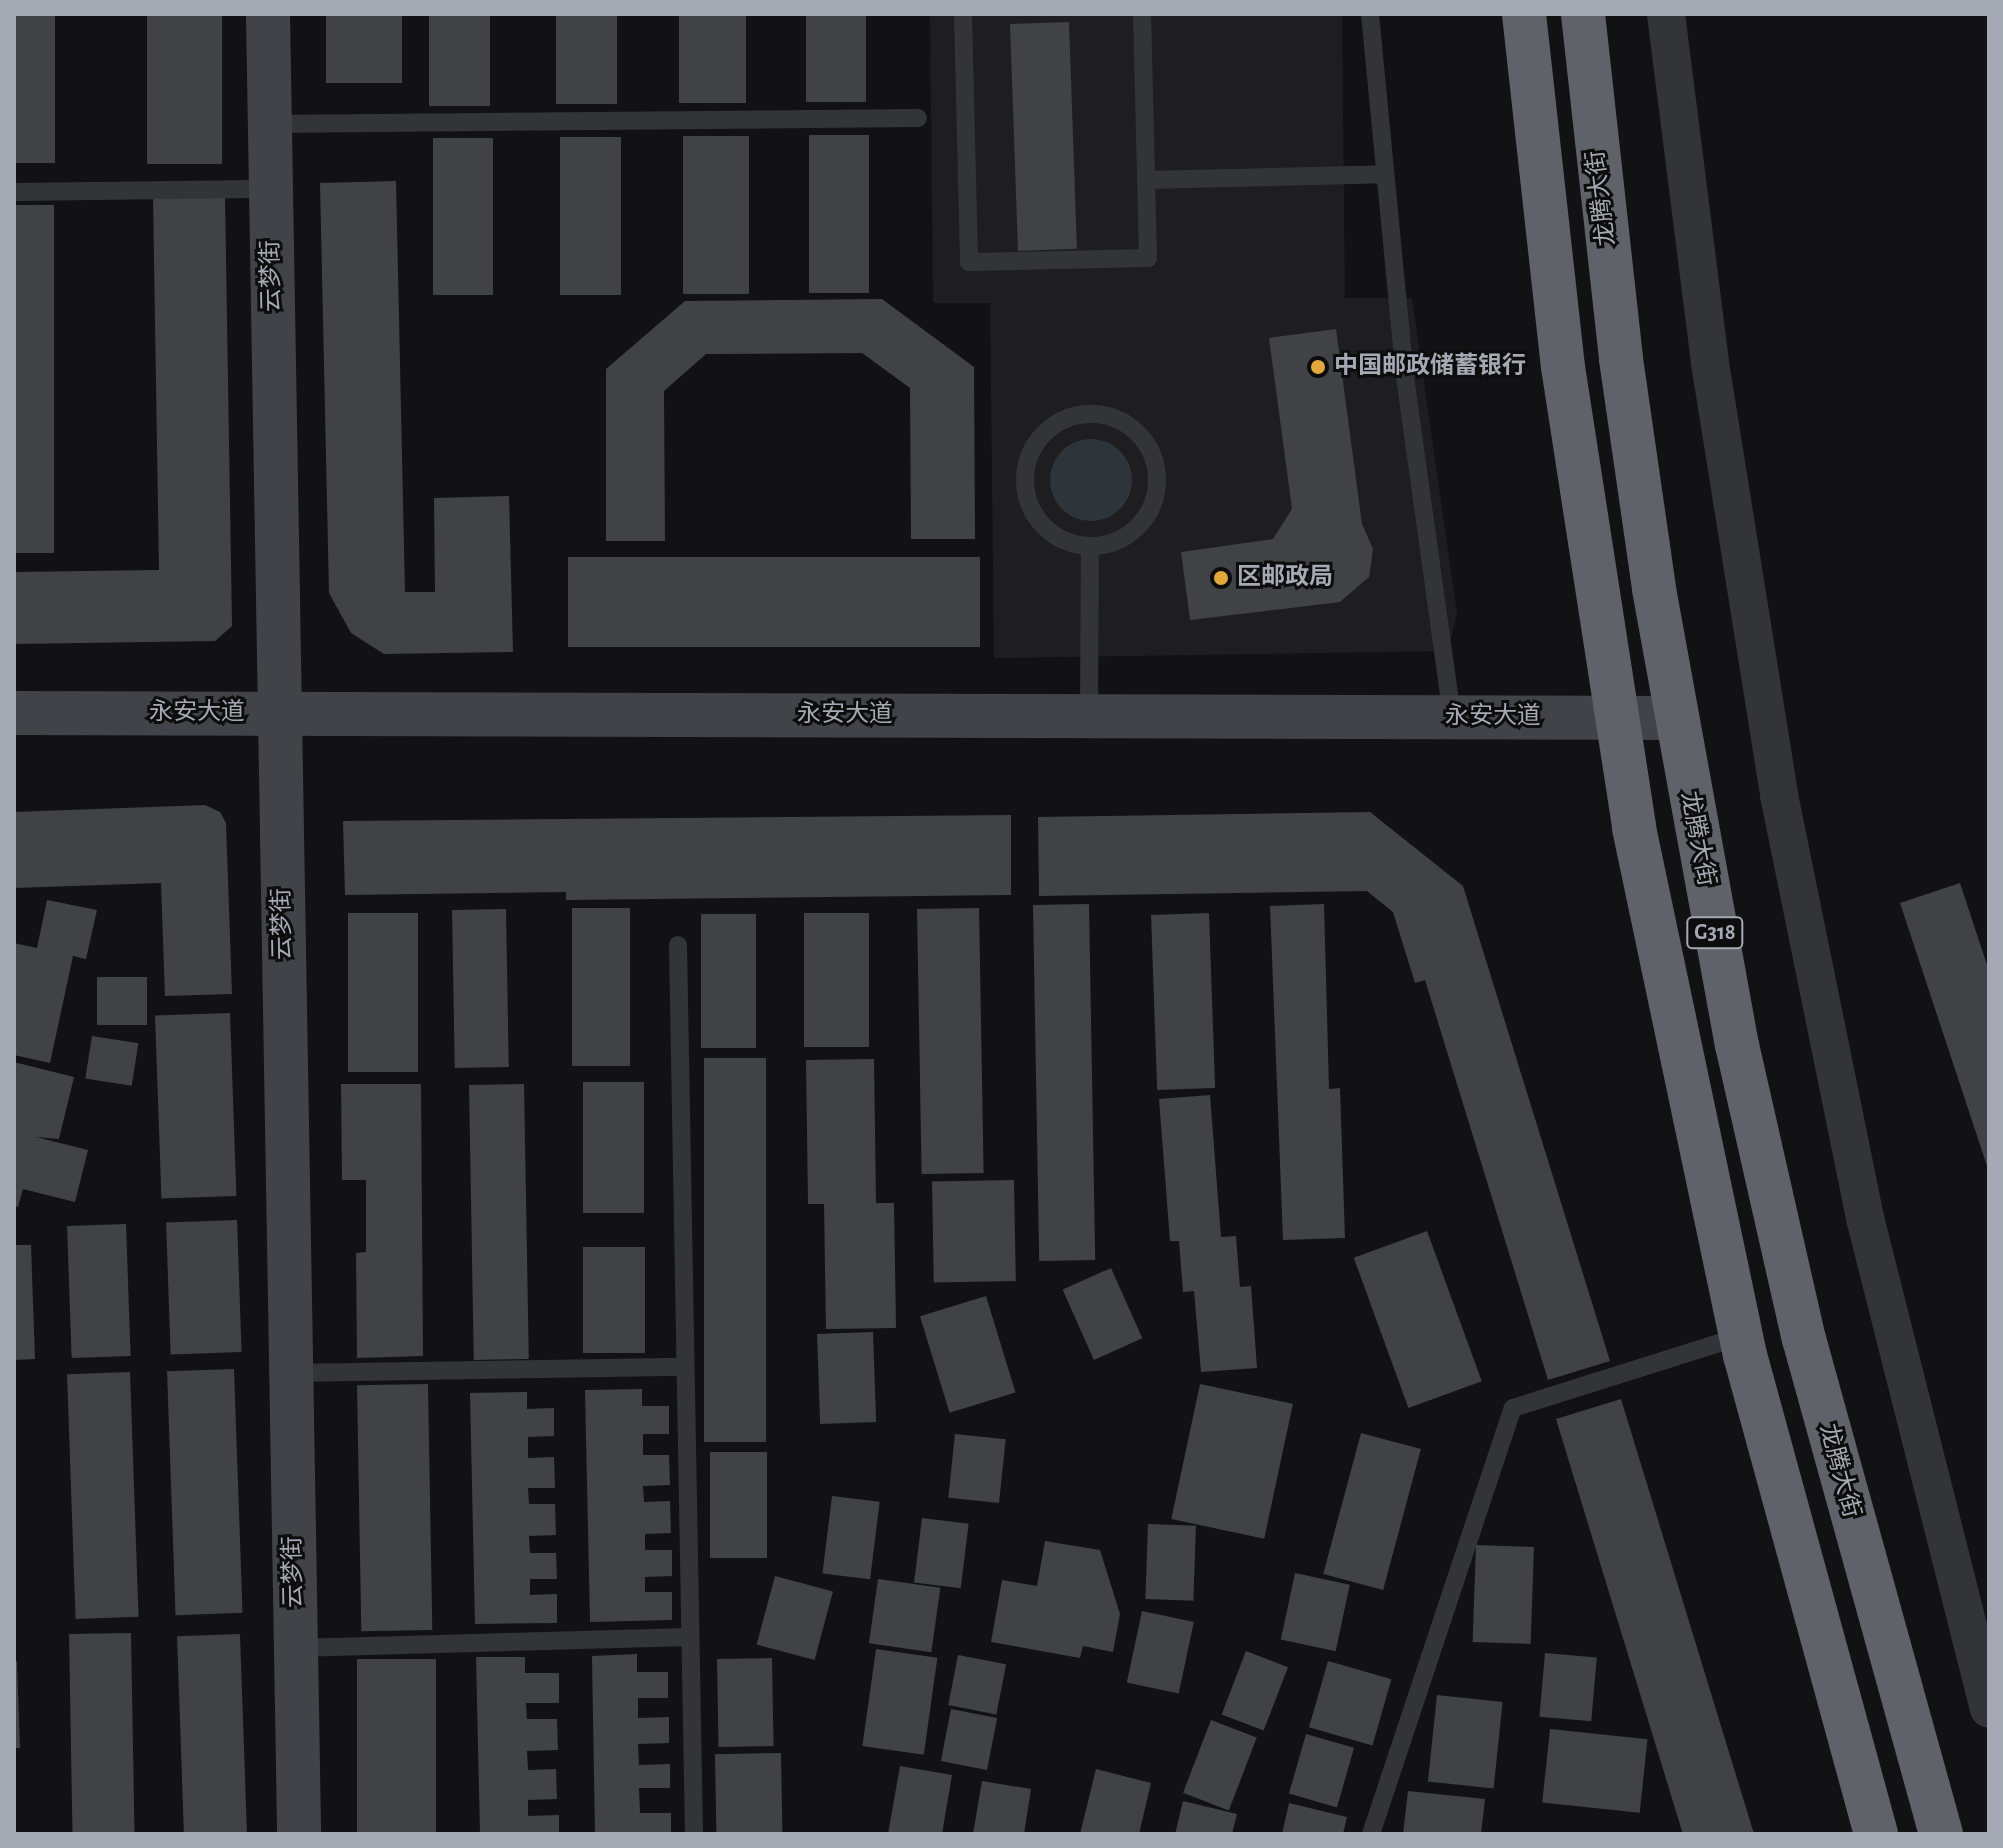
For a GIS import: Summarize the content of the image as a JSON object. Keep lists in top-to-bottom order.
{
  "streets": {
    "highway": ["龙腾大街", "G318"],
    "street": ["云梦街", "永安大道"]
  },
  "crossings": [
    ["龙腾大街", "永安大道"],
    ["云梦街", "永安大道"],
    ["永安大道", "G318"]
  ],
  "places": ["中国邮政储蓄银行", "区邮政局"]
}
